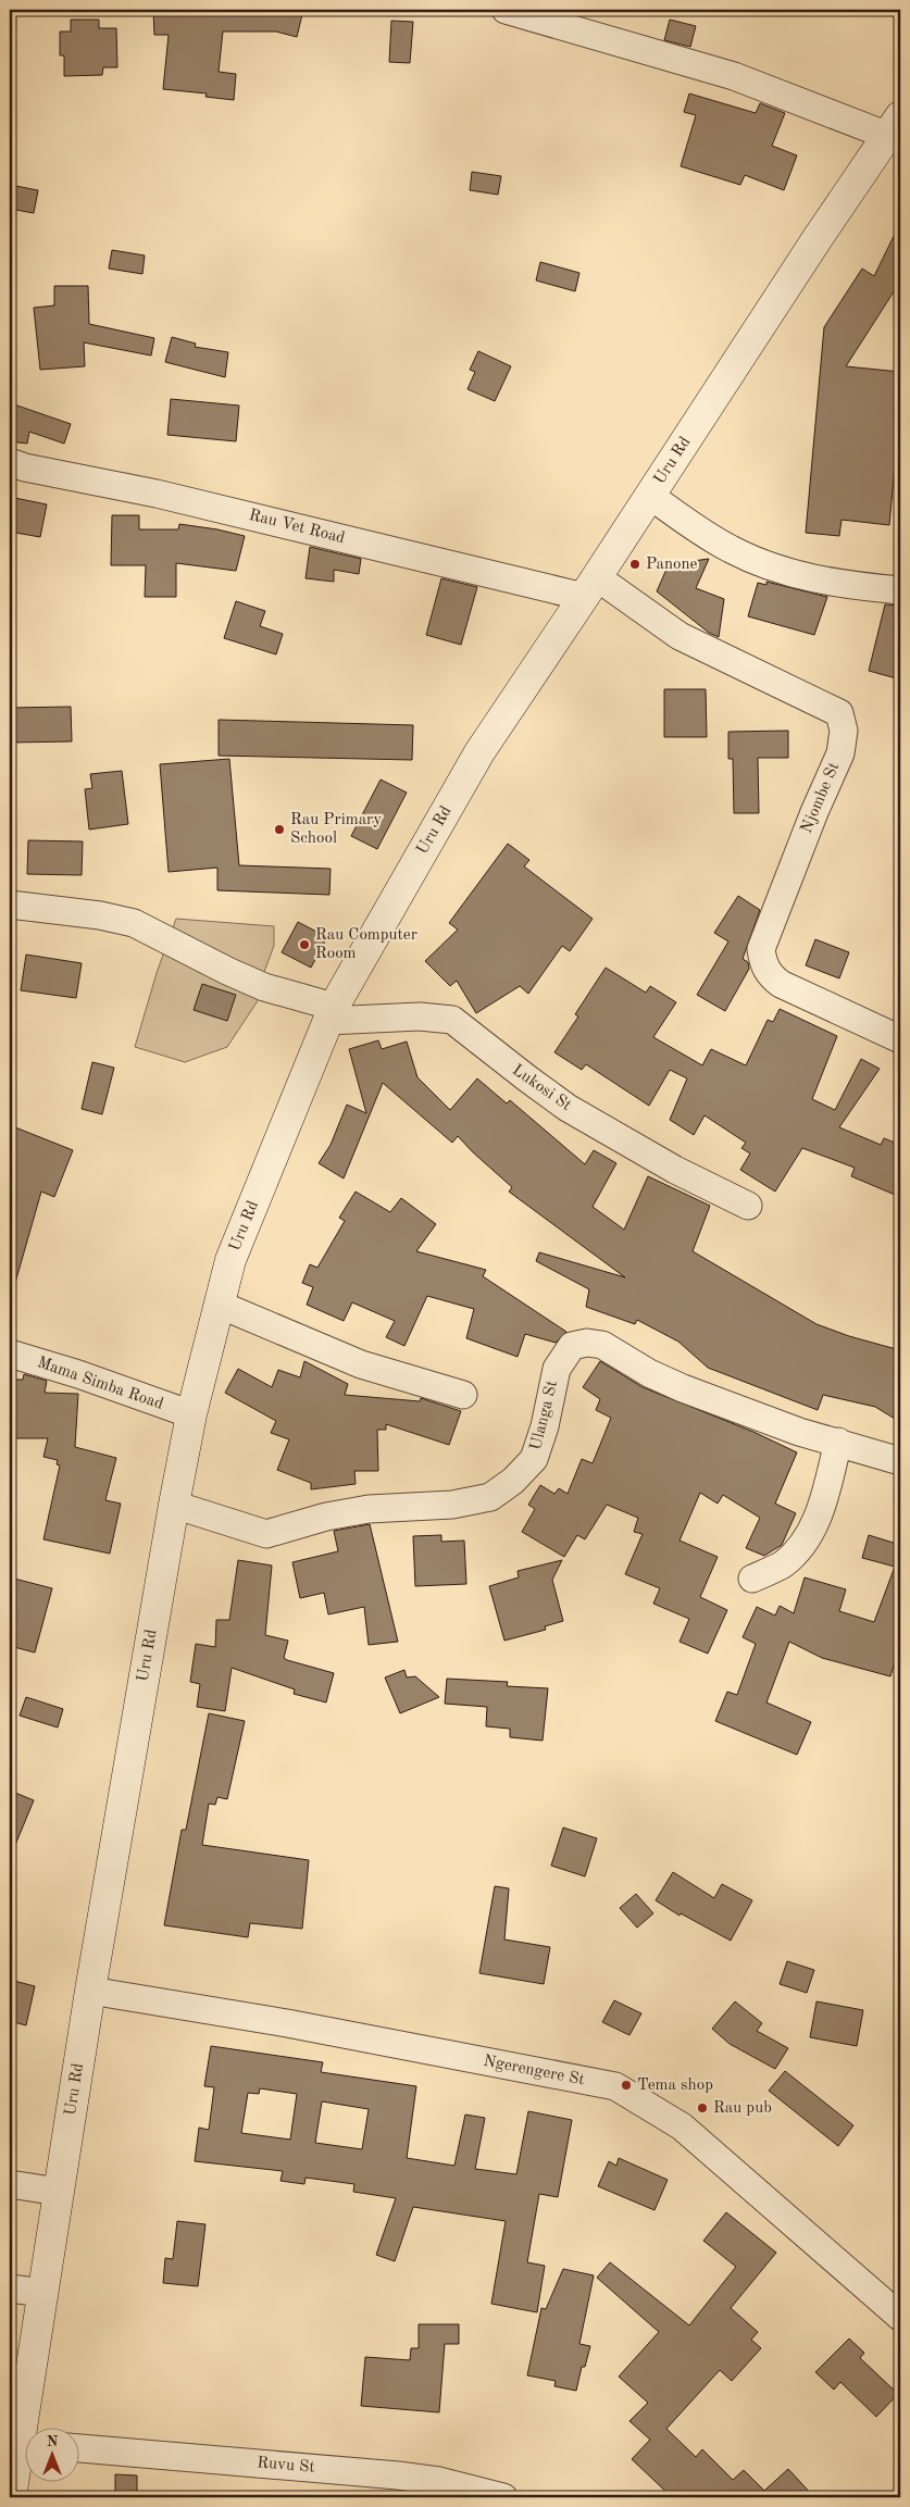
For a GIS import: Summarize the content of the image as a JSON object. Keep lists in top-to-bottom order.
{
  "streets": {
    "street": [
      "Uru Rd",
      "Rau Vet Road",
      "Njombe St",
      "Lukosi St",
      "Mama Simba Road",
      "Ulanga St",
      "Ngerengere St",
      "Ruvu St"
    ]
  },
  "crossings": [
    ["Uru Rd", "Rau Vet Road"],
    ["Uru Rd", "Njombe St"],
    ["Uru Rd", "Lukosi St"],
    ["Uru Rd", "Mama Simba Road"],
    ["Uru Rd", "Ulanga St"],
    ["Uru Rd", "Ngerengere St"],
    ["Rau Vet Road", "Njombe St"]
  ],
  "places": [
    "Panone",
    "Rau Primary School",
    "Rau Computer Room",
    "Tema shop",
    "Rau pub"
  ],
  "north": "top"
}
